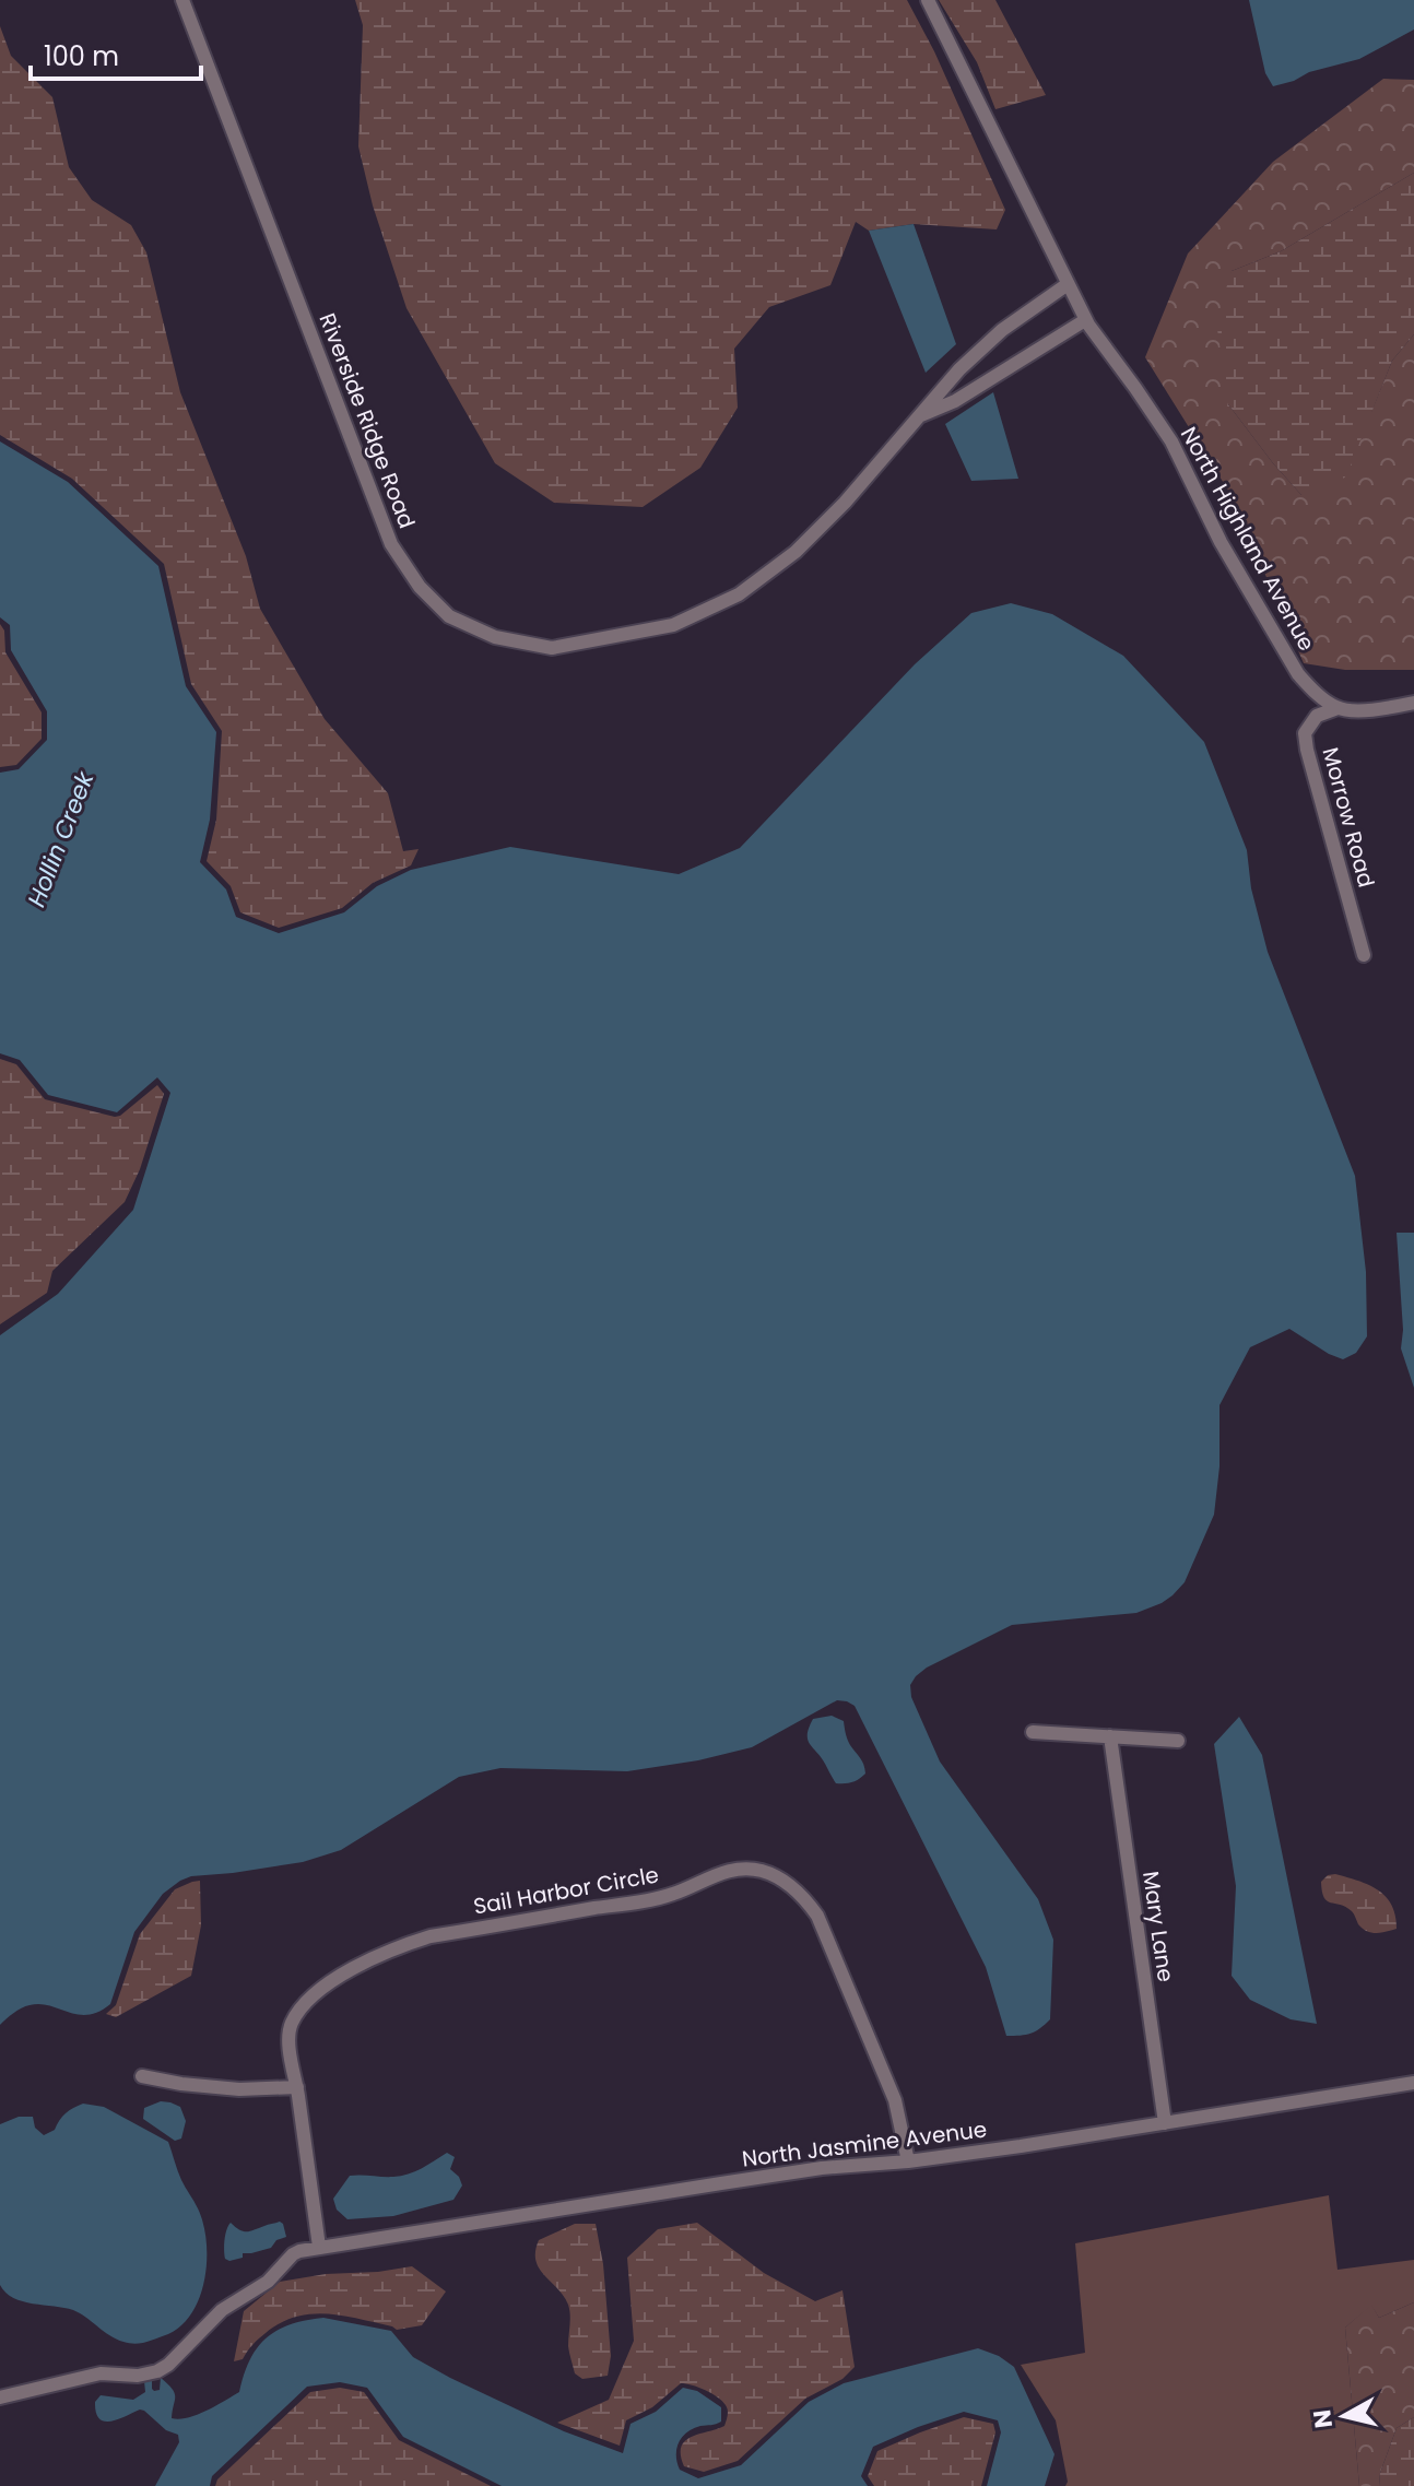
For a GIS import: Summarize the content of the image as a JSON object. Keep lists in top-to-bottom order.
{
  "streets": {
    "street": [
      "Riverside Ridge Road",
      "North Highland Avenue",
      "Morrow Road",
      "Sail Harbor Circle",
      "Mary Lane",
      "North Jasmine Avenue"
    ]
  },
  "crossings": [
    ["Riverside Ridge Road", "North Highland Avenue"],
    ["North Highland Avenue", "Morrow Road"],
    ["Sail Harbor Circle", "North Jasmine Avenue"],
    ["Mary Lane", "North Jasmine Avenue"]
  ],
  "water": ["Hollin Creek"],
  "scale_bar": "100 m",
  "north": "left"
}
